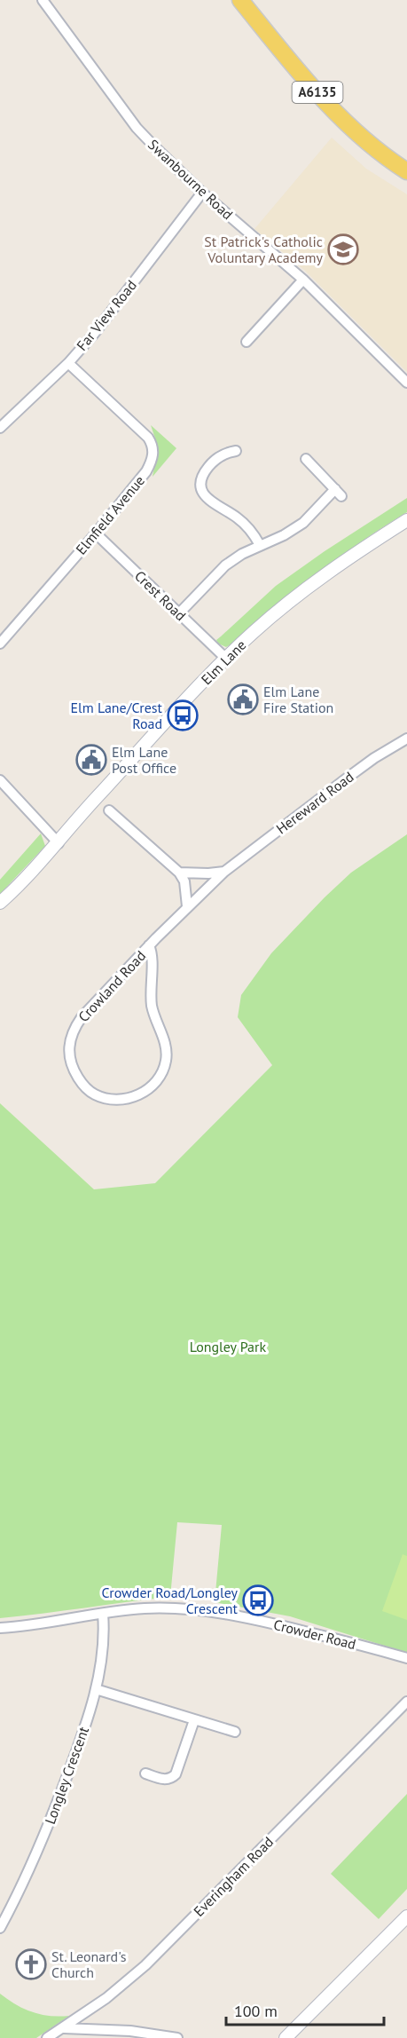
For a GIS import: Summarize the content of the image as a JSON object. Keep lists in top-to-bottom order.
{
  "streets": {
    "main road": ["A6135"],
    "street": [
      "Swanbourne Road",
      "Far View Road",
      "Elmfield Avenue",
      "Crest Road",
      "Elm Lane",
      "Hereward Road",
      "Crowland Road",
      "Crowder Road",
      "Longley Crescent",
      "Everingham Road"
    ]
  },
  "crossings": [
    ["Swanbourne Road", "Far View Road"],
    ["Far View Road", "Elmfield Avenue"],
    ["Elmfield Avenue", "Crest Road"],
    ["Crest Road", "Elm Lane"],
    ["Hereward Road", "Crowland Road"],
    ["Crowder Road", "Longley Crescent"]
  ],
  "parks": ["Longley Park"],
  "places": {
    "school or university": ["St Patrick's Catholic Voluntary Academy"],
    "public building": ["Elm Lane Fire Station", "Elm Lane Post Office"],
    "bus stop": ["Elm Lane/Crest Road", "Crowder Road/Longley Crescent"],
    "church": ["St. Leonard's Church"]
  },
  "scale_bar": "100 m"
}
